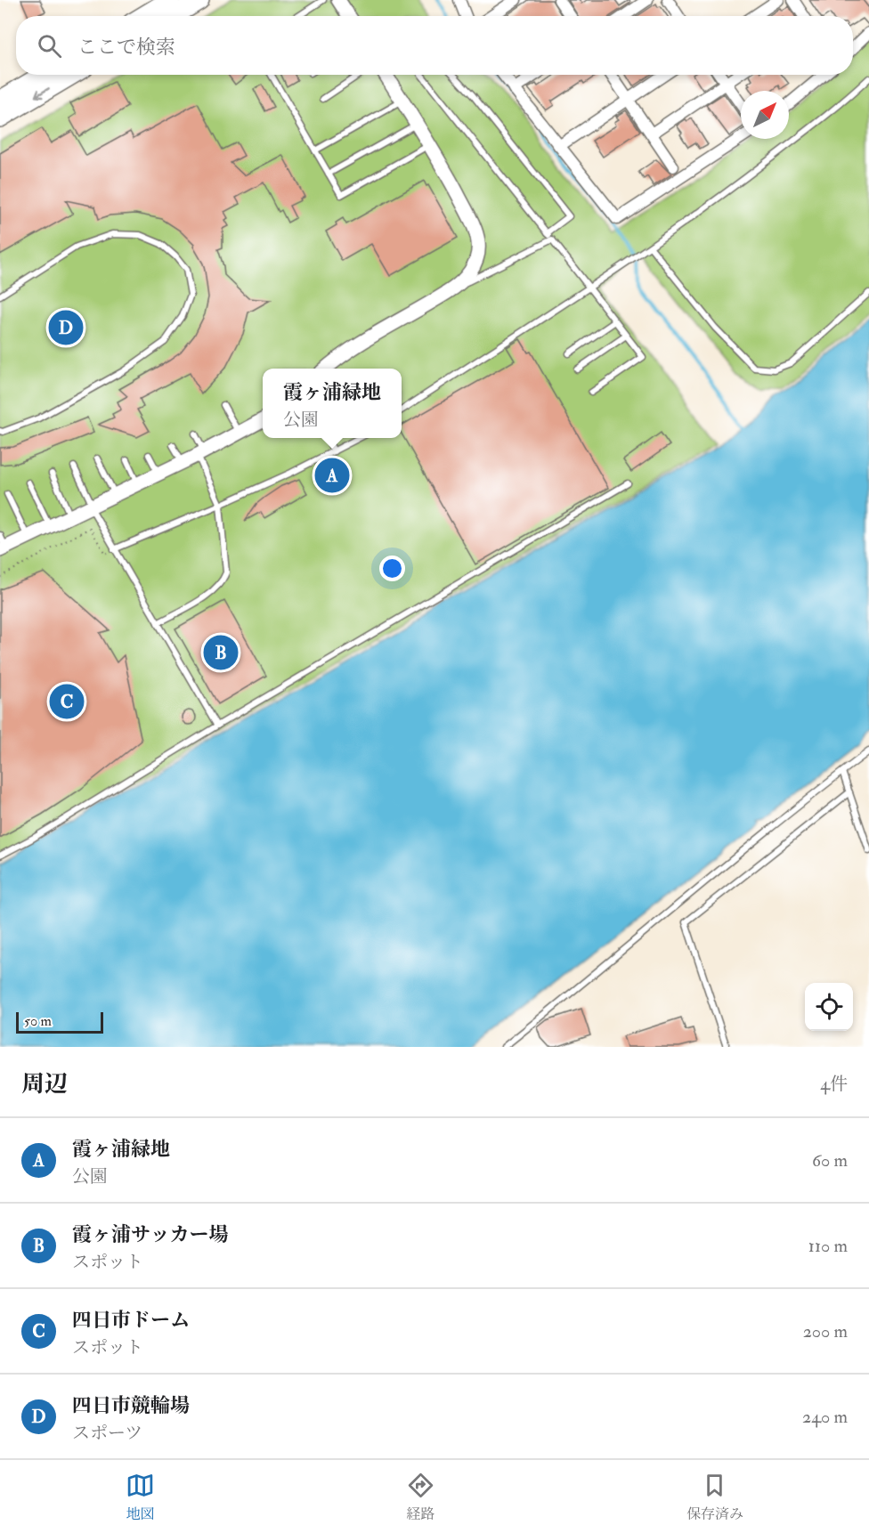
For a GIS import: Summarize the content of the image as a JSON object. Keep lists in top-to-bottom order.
{
  "scale_bar": "50 m",
  "north": "top right",
  "page": {
    "search": "ここで検索",
    "pins": [
      "D",
      "A",
      "B",
      "C"
    ],
    "popup": ["霞ヶ浦緑地", "公園"],
    "scale": "50 m",
    "heading": ["周辺", "4件"],
    "list": [
      {
        "mark": "A",
        "name": "霞ヶ浦緑地",
        "note": "公園",
        "value": "60 m"
      },
      {
        "mark": "B",
        "name": "霞ヶ浦サッカー場",
        "note": "スポット",
        "value": "110 m"
      },
      {
        "mark": "C",
        "name": "四日市ドーム",
        "note": "スポット",
        "value": "200 m"
      },
      {
        "mark": "D",
        "name": "四日市競輪場",
        "note": "スポーツ",
        "value": "240 m"
      }
    ],
    "nav": ["地図", "経路", "保存済み"]
  }
}
